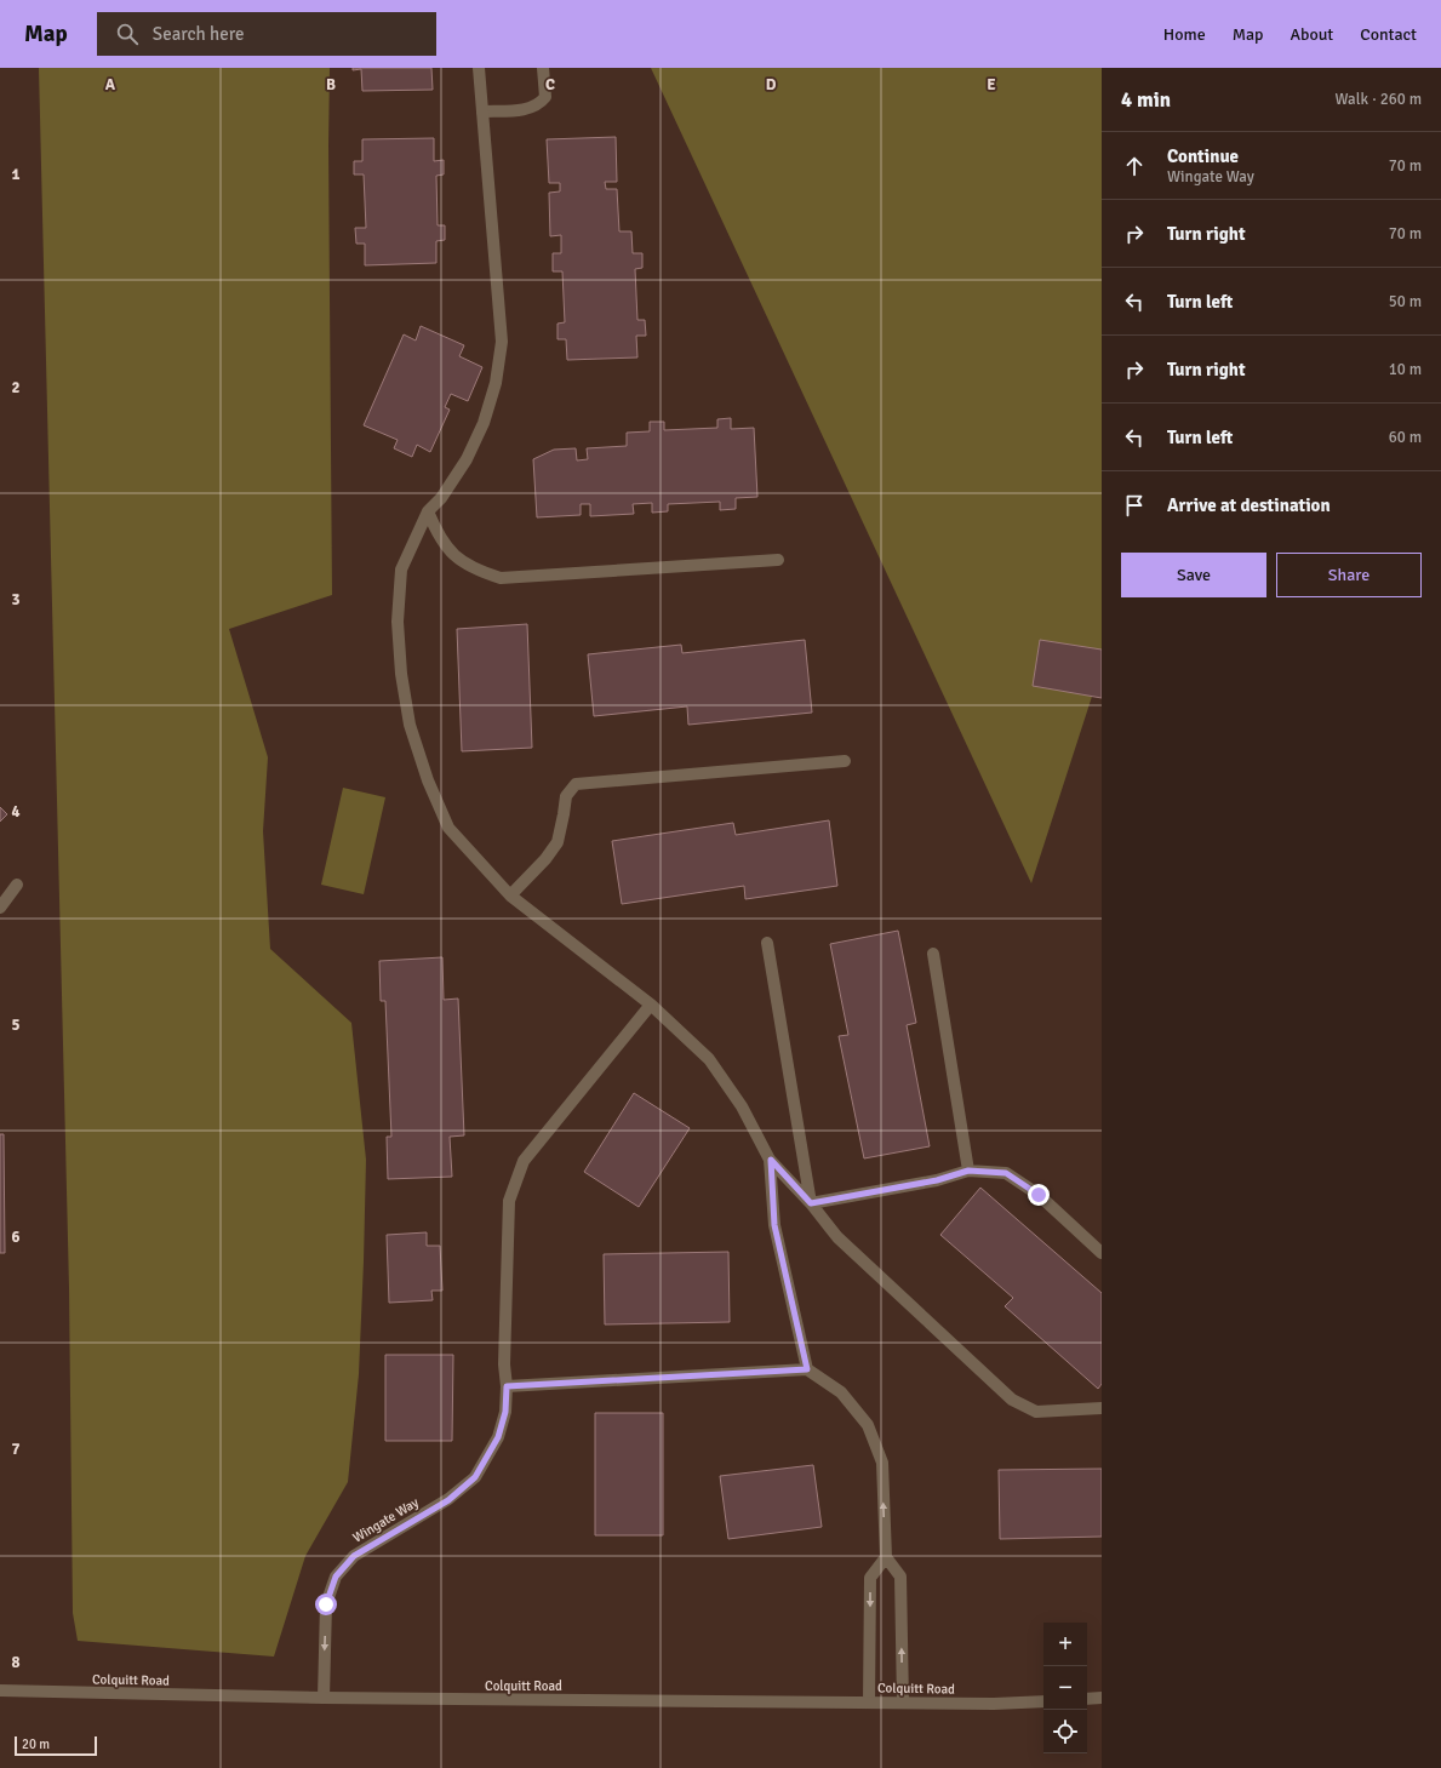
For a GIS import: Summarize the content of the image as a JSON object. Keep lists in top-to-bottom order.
{
  "streets": {
    "street": ["Wingate Way", "Colquitt Road"]
  },
  "crossings": [
    ["Wingate Way", "Colquitt Road"]
  ],
  "one_way": ["Wingate Way"],
  "scale_bar": "20 m",
  "page": {
    "header": "Map",
    "search": "Search here",
    "nav": [
      "Home",
      "Map",
      "About",
      "Contact"
    ],
    "heading": ["4 min", "Walk · 260 m"],
    "list": [
      ["Continue", "Wingate Way", "70 m"],
      ["Turn right", "70 m"],
      ["Turn left", "50 m"],
      ["Turn right", "10 m"],
      ["Turn left", "60 m"],
      "Arrive at destination"
    ],
    "buttons": ["Save", "Share"],
    "map_buttons": ["+", "−"],
    "scale": "20 m"
  },
  "grid": {
    "columns": [
      "A",
      "B",
      "C",
      "D",
      "E"
    ],
    "rows": [
      "1",
      "2",
      "3",
      "4",
      "5",
      "6",
      "7",
      "8"
    ]
  }
}
